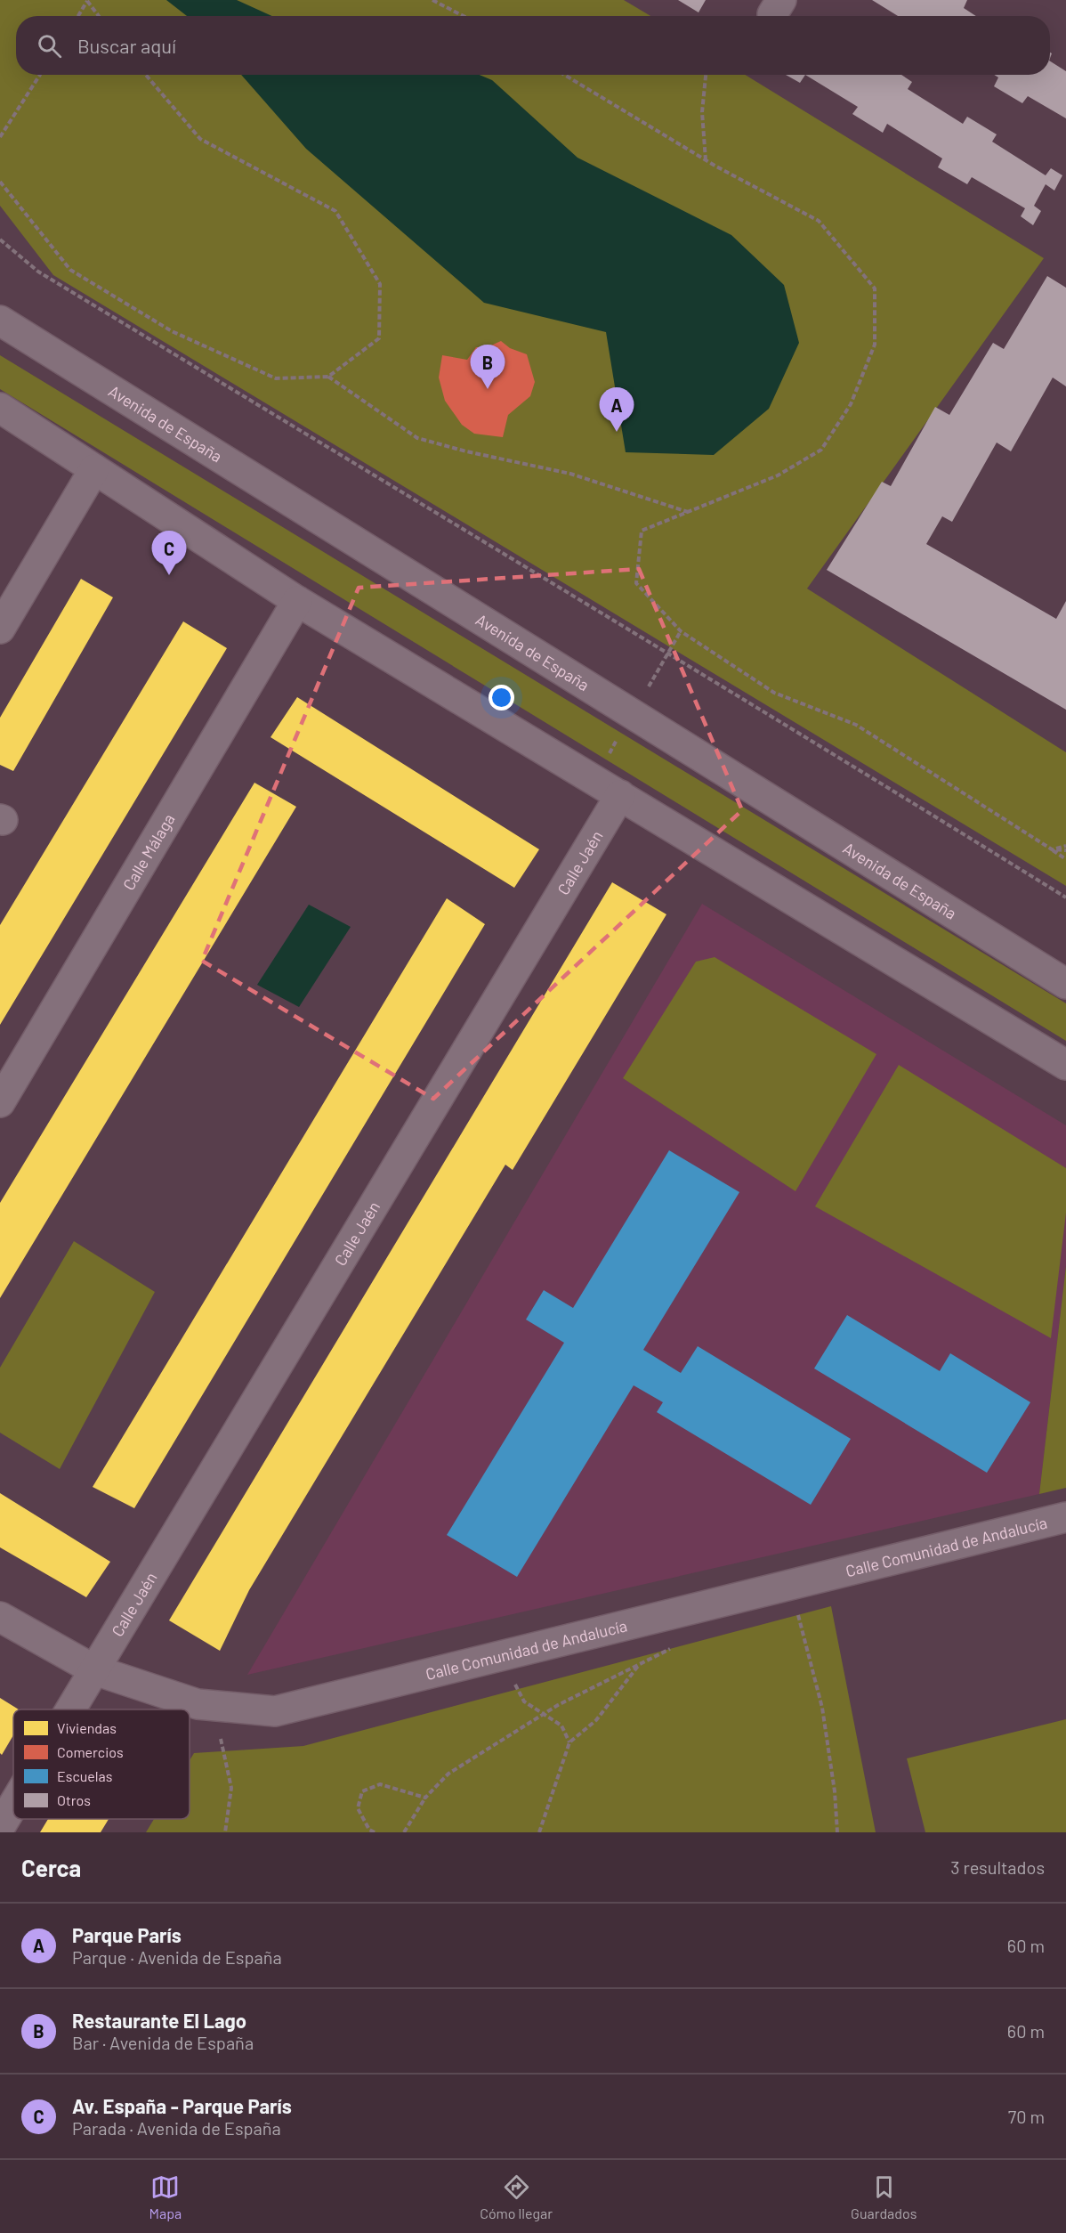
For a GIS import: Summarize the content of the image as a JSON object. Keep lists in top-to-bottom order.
{
  "streets": {
    "street": [
      "Avenida de España",
      "Calle Málaga",
      "Calle Jaén",
      "Calle Comunidad de Andalucía"
    ]
  },
  "crossings": [
    ["Calle Jaén", "Calle Comunidad de Andalucía"]
  ],
  "legend": [
    "Viviendas",
    "Comercios",
    "Escuelas",
    "Otros"
  ],
  "page": {
    "search": "Buscar aquí",
    "pins": ["B", "A", "C"],
    "heading": ["Cerca", "3 resultados"],
    "list": [
      {
        "mark": "A",
        "name": "Parque París",
        "note": "Parque · Avenida de España",
        "value": "60 m"
      },
      {
        "mark": "B",
        "name": "Restaurante El Lago",
        "note": "Bar · Avenida de España",
        "value": "60 m"
      },
      {
        "mark": "C",
        "name": "Av. España - Parque París",
        "note": "Parada · Avenida de España",
        "value": "70 m"
      }
    ],
    "nav": ["Mapa", "Cómo llegar", "Guardados"]
  }
}
